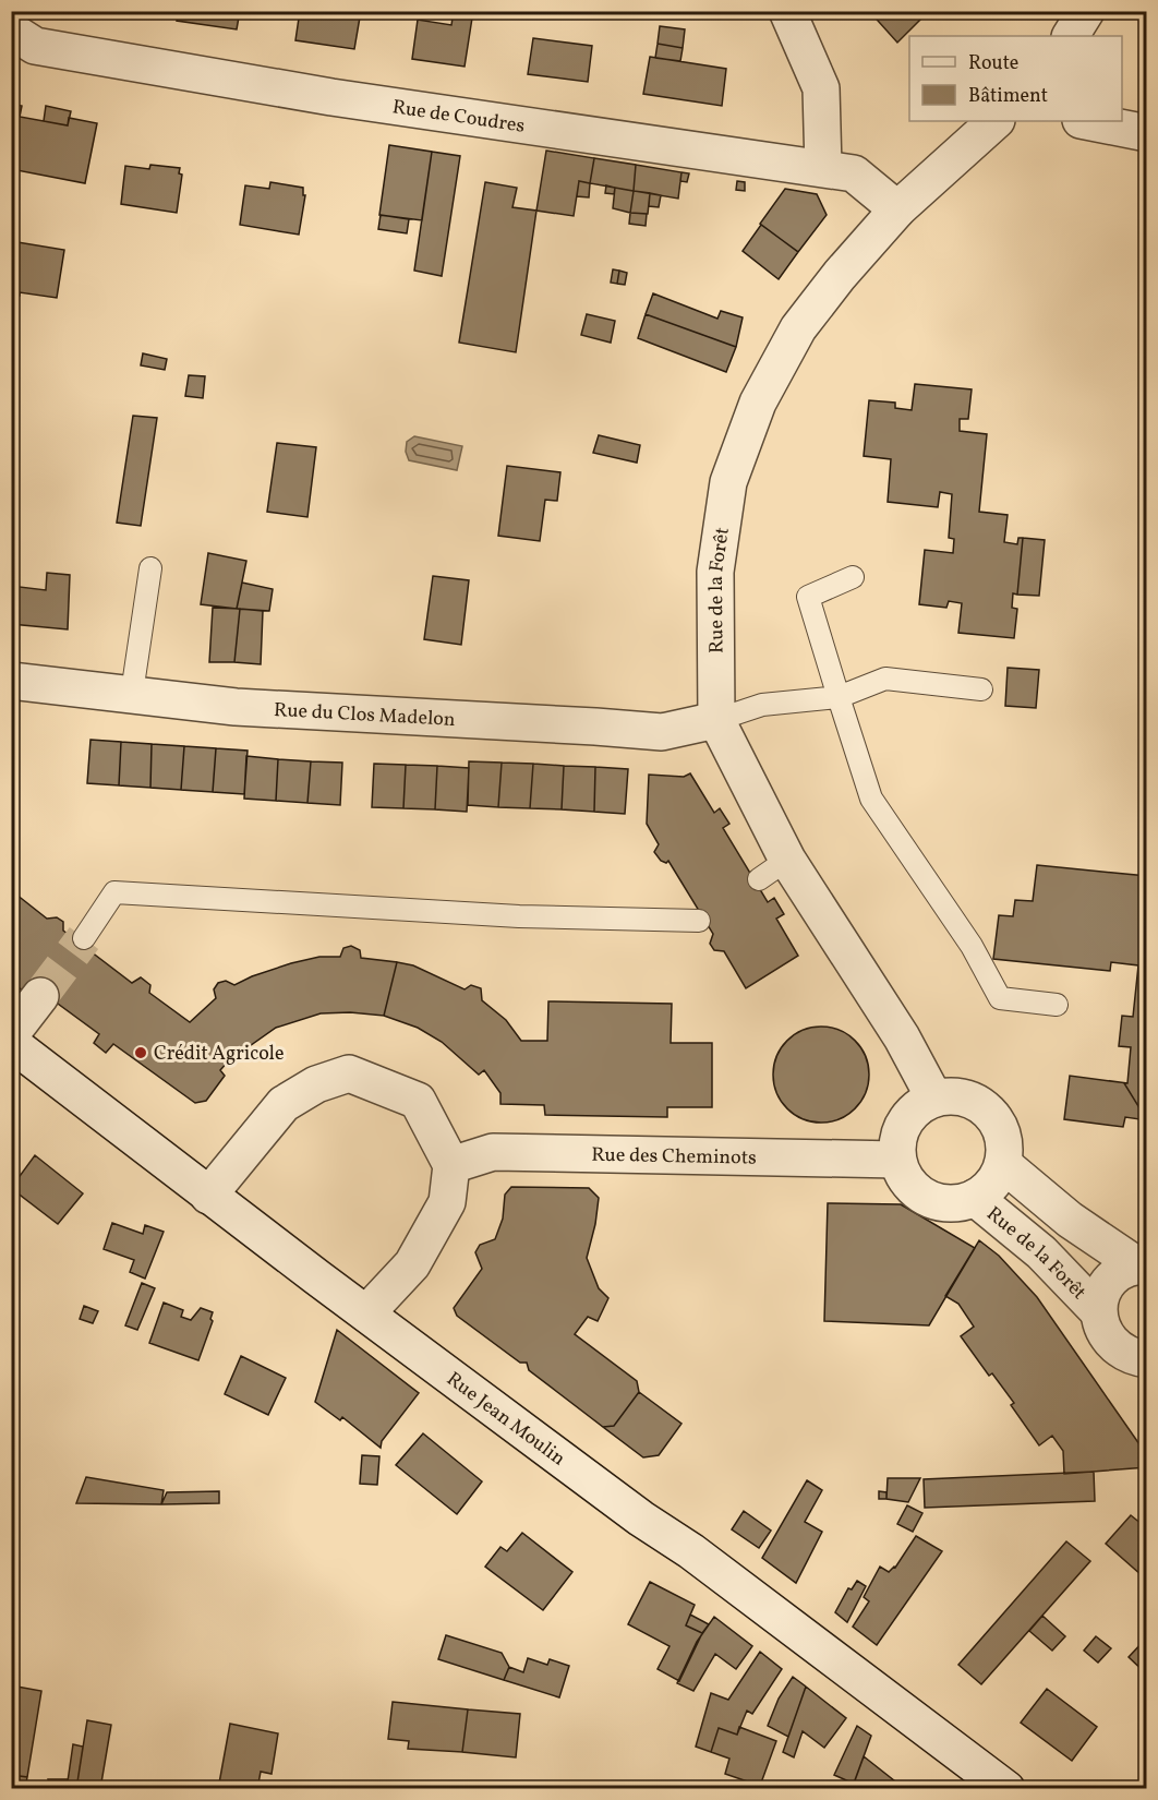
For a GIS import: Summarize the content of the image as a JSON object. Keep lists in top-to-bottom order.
{
  "streets": {
    "street": [
      "Rue de Coudres",
      "Rue de la Forêt",
      "Rue du Clos Madelon",
      "Rue des Cheminots",
      "Rue Jean Moulin"
    ]
  },
  "crossings": [
    ["Rue de Coudres", "Rue de la Forêt"],
    ["Rue de la Forêt", "Rue du Clos Madelon"],
    ["Rue de la Forêt", "Rue des Cheminots"],
    ["Rue des Cheminots", "Rue Jean Moulin"]
  ],
  "places": ["Crédit Agricole"],
  "legend": ["Route", "Bâtiment"]
}
